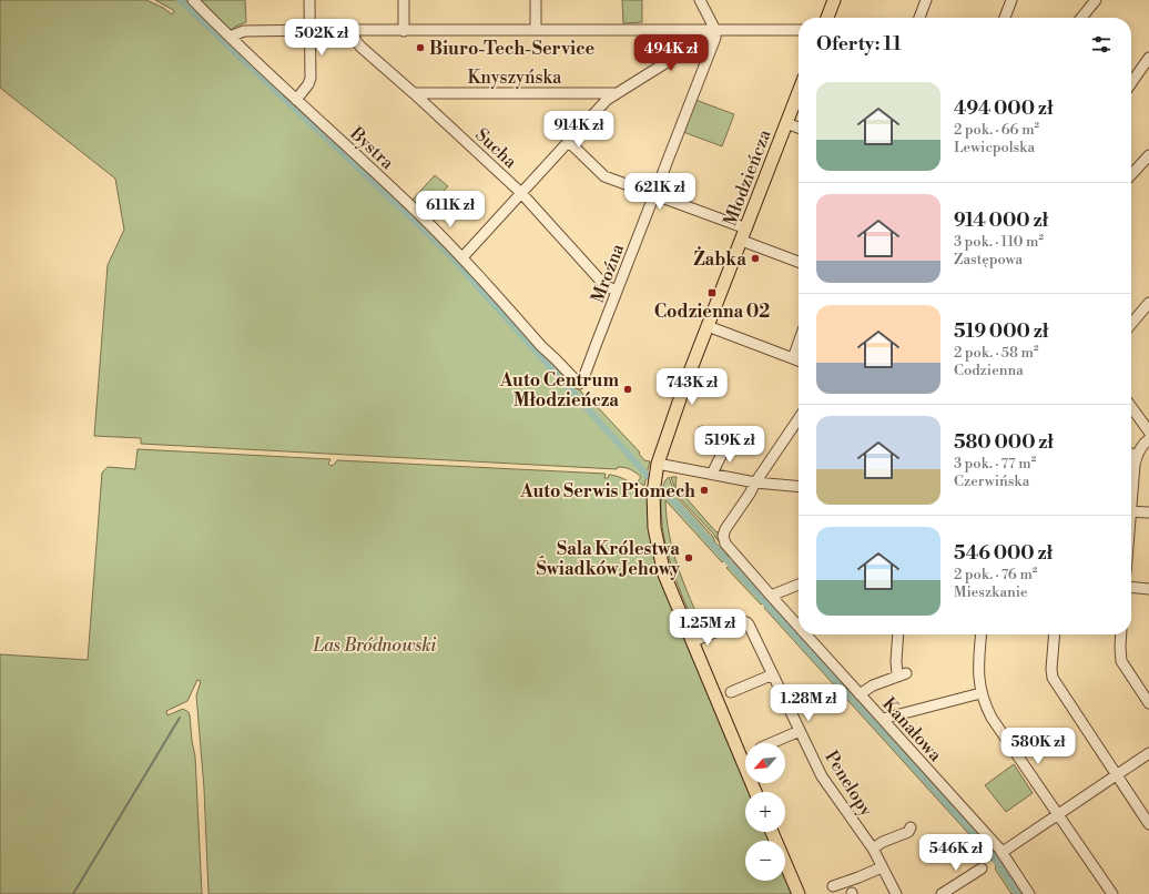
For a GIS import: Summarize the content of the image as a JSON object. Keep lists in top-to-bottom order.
{
  "streets": {
    "main road": ["Młodzieńcza"],
    "street": [
      "Knyszyńska",
      "Bystra",
      "Sucha",
      "Mroźna",
      "Kanałowa",
      "Penelopy"
    ]
  },
  "crossings": [
    ["Knyszyńska", "Sucha"],
    ["Bystra", "Mroźna"],
    ["Sucha", "Mroźna"],
    ["Młodzieńcza", "Penelopy"]
  ],
  "parks": ["Las Bródnowski"],
  "places": {
    "other": [
      "Biuro-Tech-Service",
      "Żabka",
      "Auto Centrum Młodzieńcza",
      "Auto Serwis Piomech",
      "Sala Królestwa Świadków Jehowy"
    ],
    "transit": ["Codzienna 02"]
  },
  "north": "bottom left",
  "page": {
    "heading": "Oferty: 11",
    "price": [
      "502K zł",
      "494K zł",
      "914K zł",
      "621K zł",
      "611K zł",
      "743K zł",
      "519K zł",
      "1.25M zł",
      "1.28M zł",
      "580K zł",
      "546K zł"
    ],
    "list": [
      {
        "name": "494 000 zł",
        "note": "2 pok. · 66 m² · Lewicpolska"
      },
      {
        "name": "914 000 zł",
        "note": "3 pok. · 110 m² · Zastępowa"
      },
      {
        "name": "519 000 zł",
        "note": "2 pok. · 58 m² · Codzienna"
      },
      {
        "name": "580 000 zł",
        "note": "3 pok. · 77 m² · Czerwińska"
      },
      {
        "name": "546 000 zł",
        "note": "2 pok. · 76 m² · Mieszkanie"
      }
    ],
    "map_buttons": ["+", "−"]
  }
}
